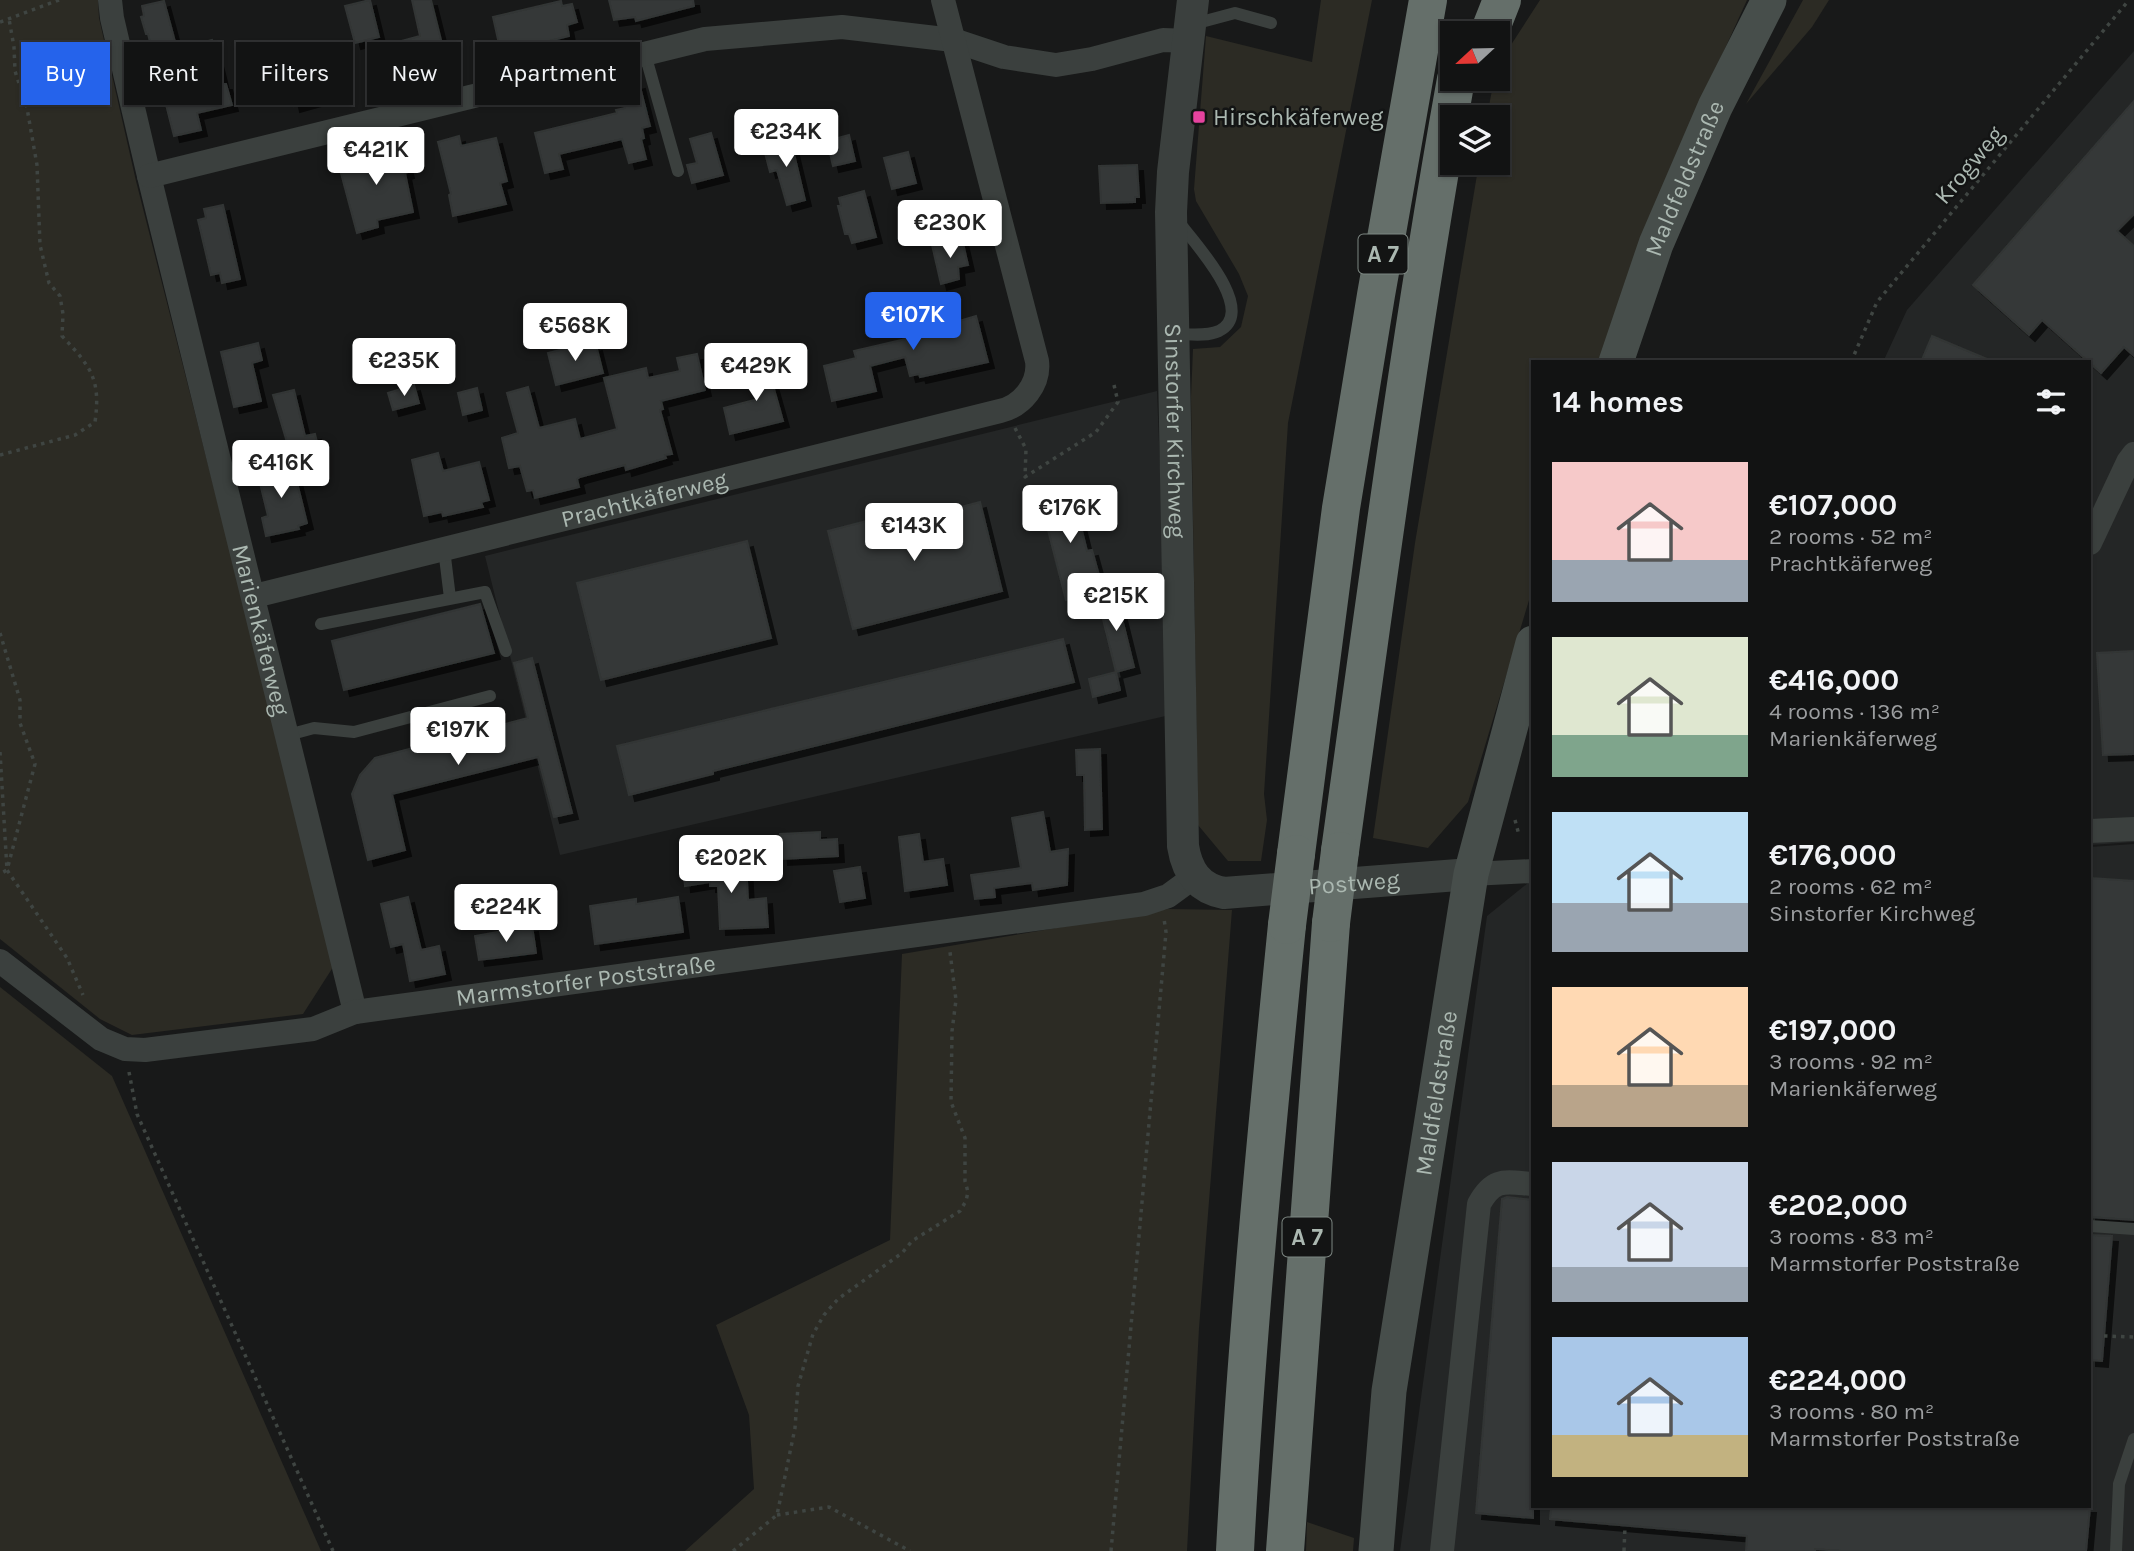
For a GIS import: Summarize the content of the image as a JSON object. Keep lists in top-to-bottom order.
{
  "streets": {
    "highway": ["A 7"],
    "main road": ["Maldfeldstraße"],
    "street": [
      "Sinstorfer Kirchweg",
      "Prachtkäferweg",
      "Marienkäferweg",
      "Postweg",
      "Marmstorfer Poststraße"
    ],
    "path": ["Krogweg"]
  },
  "crossings": [
    ["Maldfeldstraße", "Postweg"],
    ["Sinstorfer Kirchweg", "Postweg"],
    ["Sinstorfer Kirchweg", "Marmstorfer Poststraße"],
    ["Prachtkäferweg", "Marienkäferweg"],
    ["Marienkäferweg", "Marmstorfer Poststraße"],
    ["Postweg", "Marmstorfer Poststraße"]
  ],
  "places": {
    "transit": ["Hirschkäferweg"]
  },
  "north": "left",
  "page": {
    "chip": [
      "Buy",
      "Rent",
      "Filters",
      "New",
      "Apartment"
    ],
    "price": [
      "€234K",
      "€421K",
      "€230K",
      "€107K",
      "€568K",
      "€235K",
      "€429K",
      "€416K",
      "€176K",
      "€143K",
      "€215K",
      "€197K",
      "€202K",
      "€224K"
    ],
    "heading": "14 homes",
    "list": [
      {
        "name": "€107,000",
        "note": "2 rooms · 52 m² · Prachtkäferweg"
      },
      {
        "name": "€416,000",
        "note": "4 rooms · 136 m² · Marienkäferweg"
      },
      {
        "name": "€176,000",
        "note": "2 rooms · 62 m² · Sinstorfer Kirchweg"
      },
      {
        "name": "€197,000",
        "note": "3 rooms · 92 m² · Marienkäferweg"
      },
      {
        "name": "€202,000",
        "note": "3 rooms · 83 m² · Marmstorfer Poststraße"
      },
      {
        "name": "€224,000",
        "note": "3 rooms · 80 m² · Marmstorfer Poststraße"
      }
    ]
  }
}
